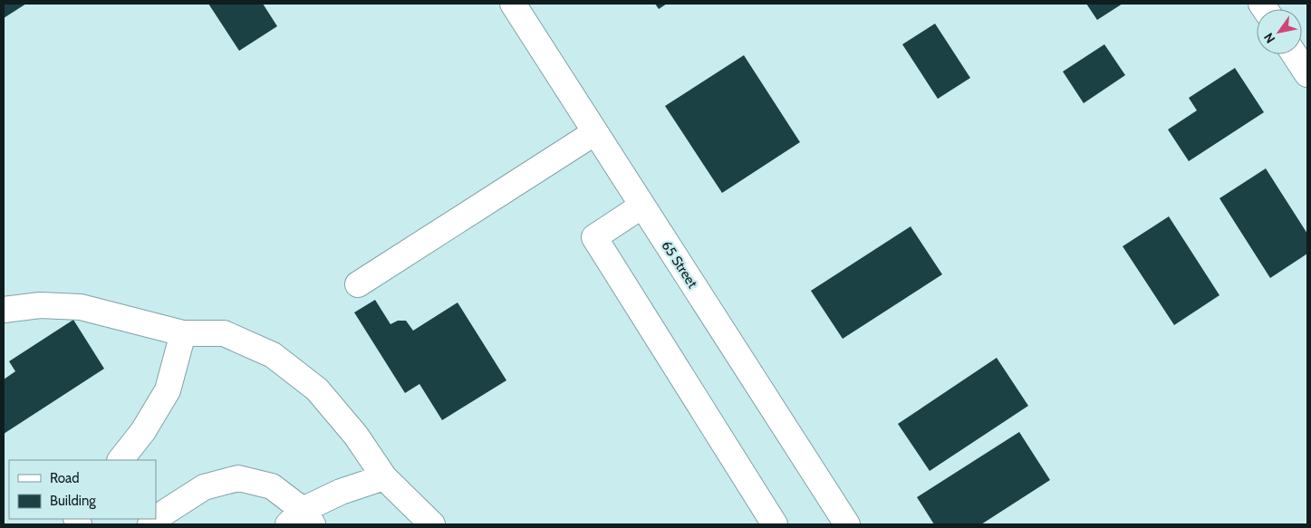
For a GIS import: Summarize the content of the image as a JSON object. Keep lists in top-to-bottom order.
{
  "streets": {
    "street": ["65 Street"]
  },
  "legend": ["Road", "Building"],
  "north": "bottom left"
}
